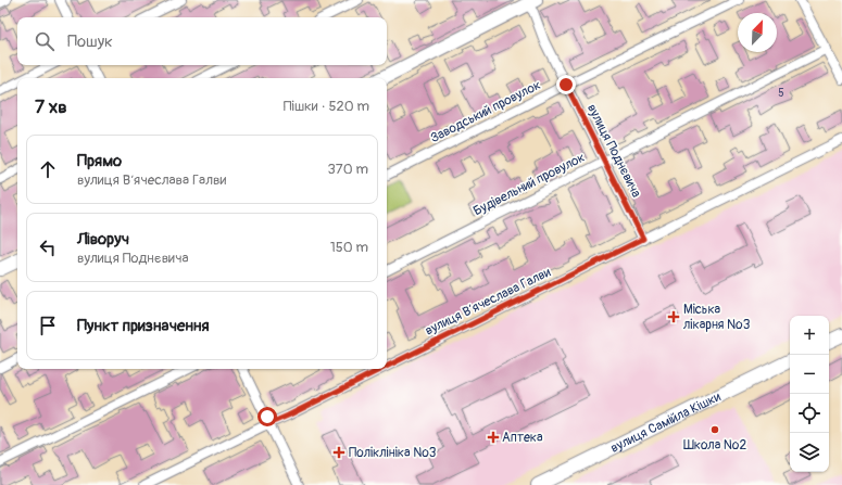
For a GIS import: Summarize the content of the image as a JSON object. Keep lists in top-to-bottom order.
{
  "streets": {
    "street": [
      "Заводський провулок",
      "вулиця Поднєвича",
      "Будівельний провулок",
      "вулиця Вʼячеслава Галви",
      "вулиця Самійла Кішки"
    ]
  },
  "crossings": [
    ["Заводський провулок", "вулиця Поднєвича"],
    ["вулиця Поднєвича", "Будівельний провулок"],
    ["вулиця Поднєвича", "вулиця Вʼячеслава Галви"]
  ],
  "places": {
    "health": ["Міська лікарня №3", "Аптека", "Поліклініка №3"],
    "other": ["Школа №2"]
  },
  "house_numbers": ["5"],
  "north": "top right",
  "page": {
    "search": "Пошук",
    "heading": ["7 хв", "Пішки · 520 m"],
    "list": [
      ["Прямо", "вулиця Вʼячеслава Галви", "370 m"],
      ["Ліворуч", "вулиця Поднєвича", "150 m"],
      "Пункт призначення"
    ],
    "map_buttons": ["+", "−"]
  }
}
